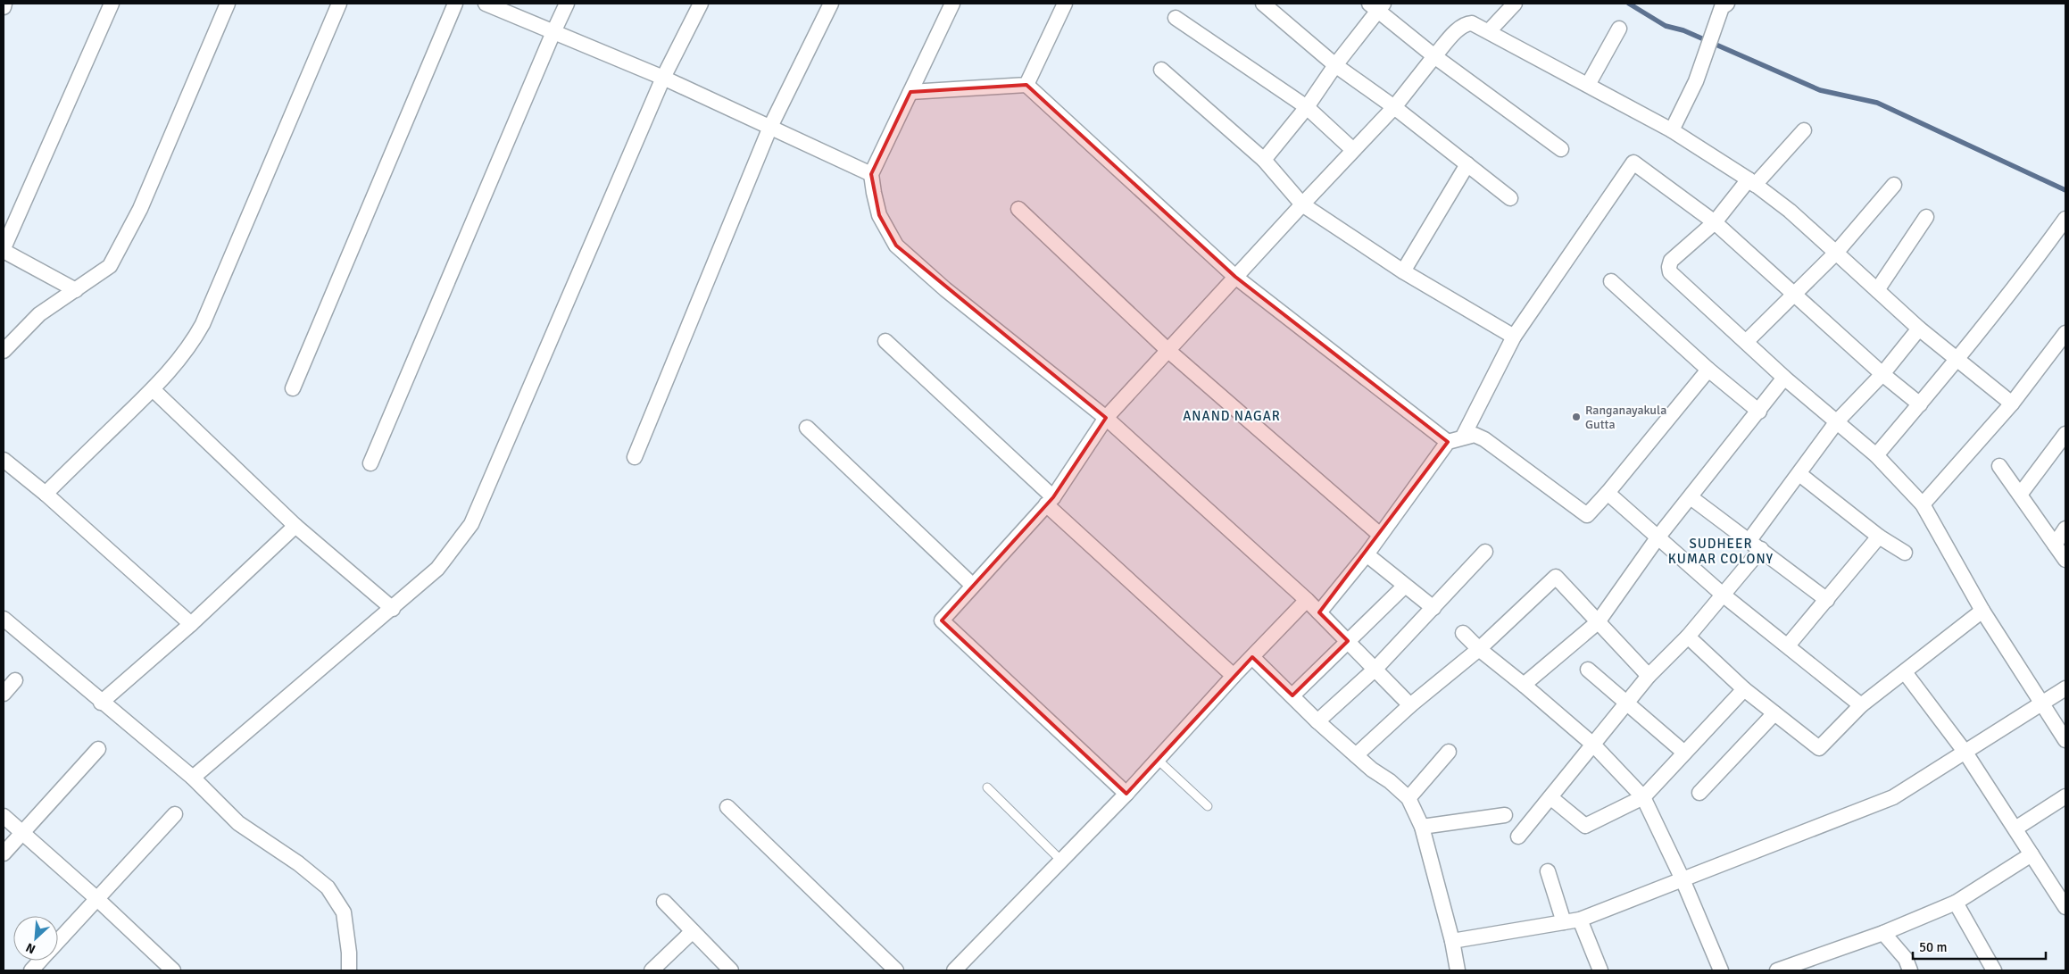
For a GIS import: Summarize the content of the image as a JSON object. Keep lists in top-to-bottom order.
{
  "districts": ["ANAND NAGAR", "SUDHEER KUMAR COLONY"],
  "places": ["Ranganayakula Gutta"],
  "scale_bar": "50 m",
  "north": "bottom left"
}
